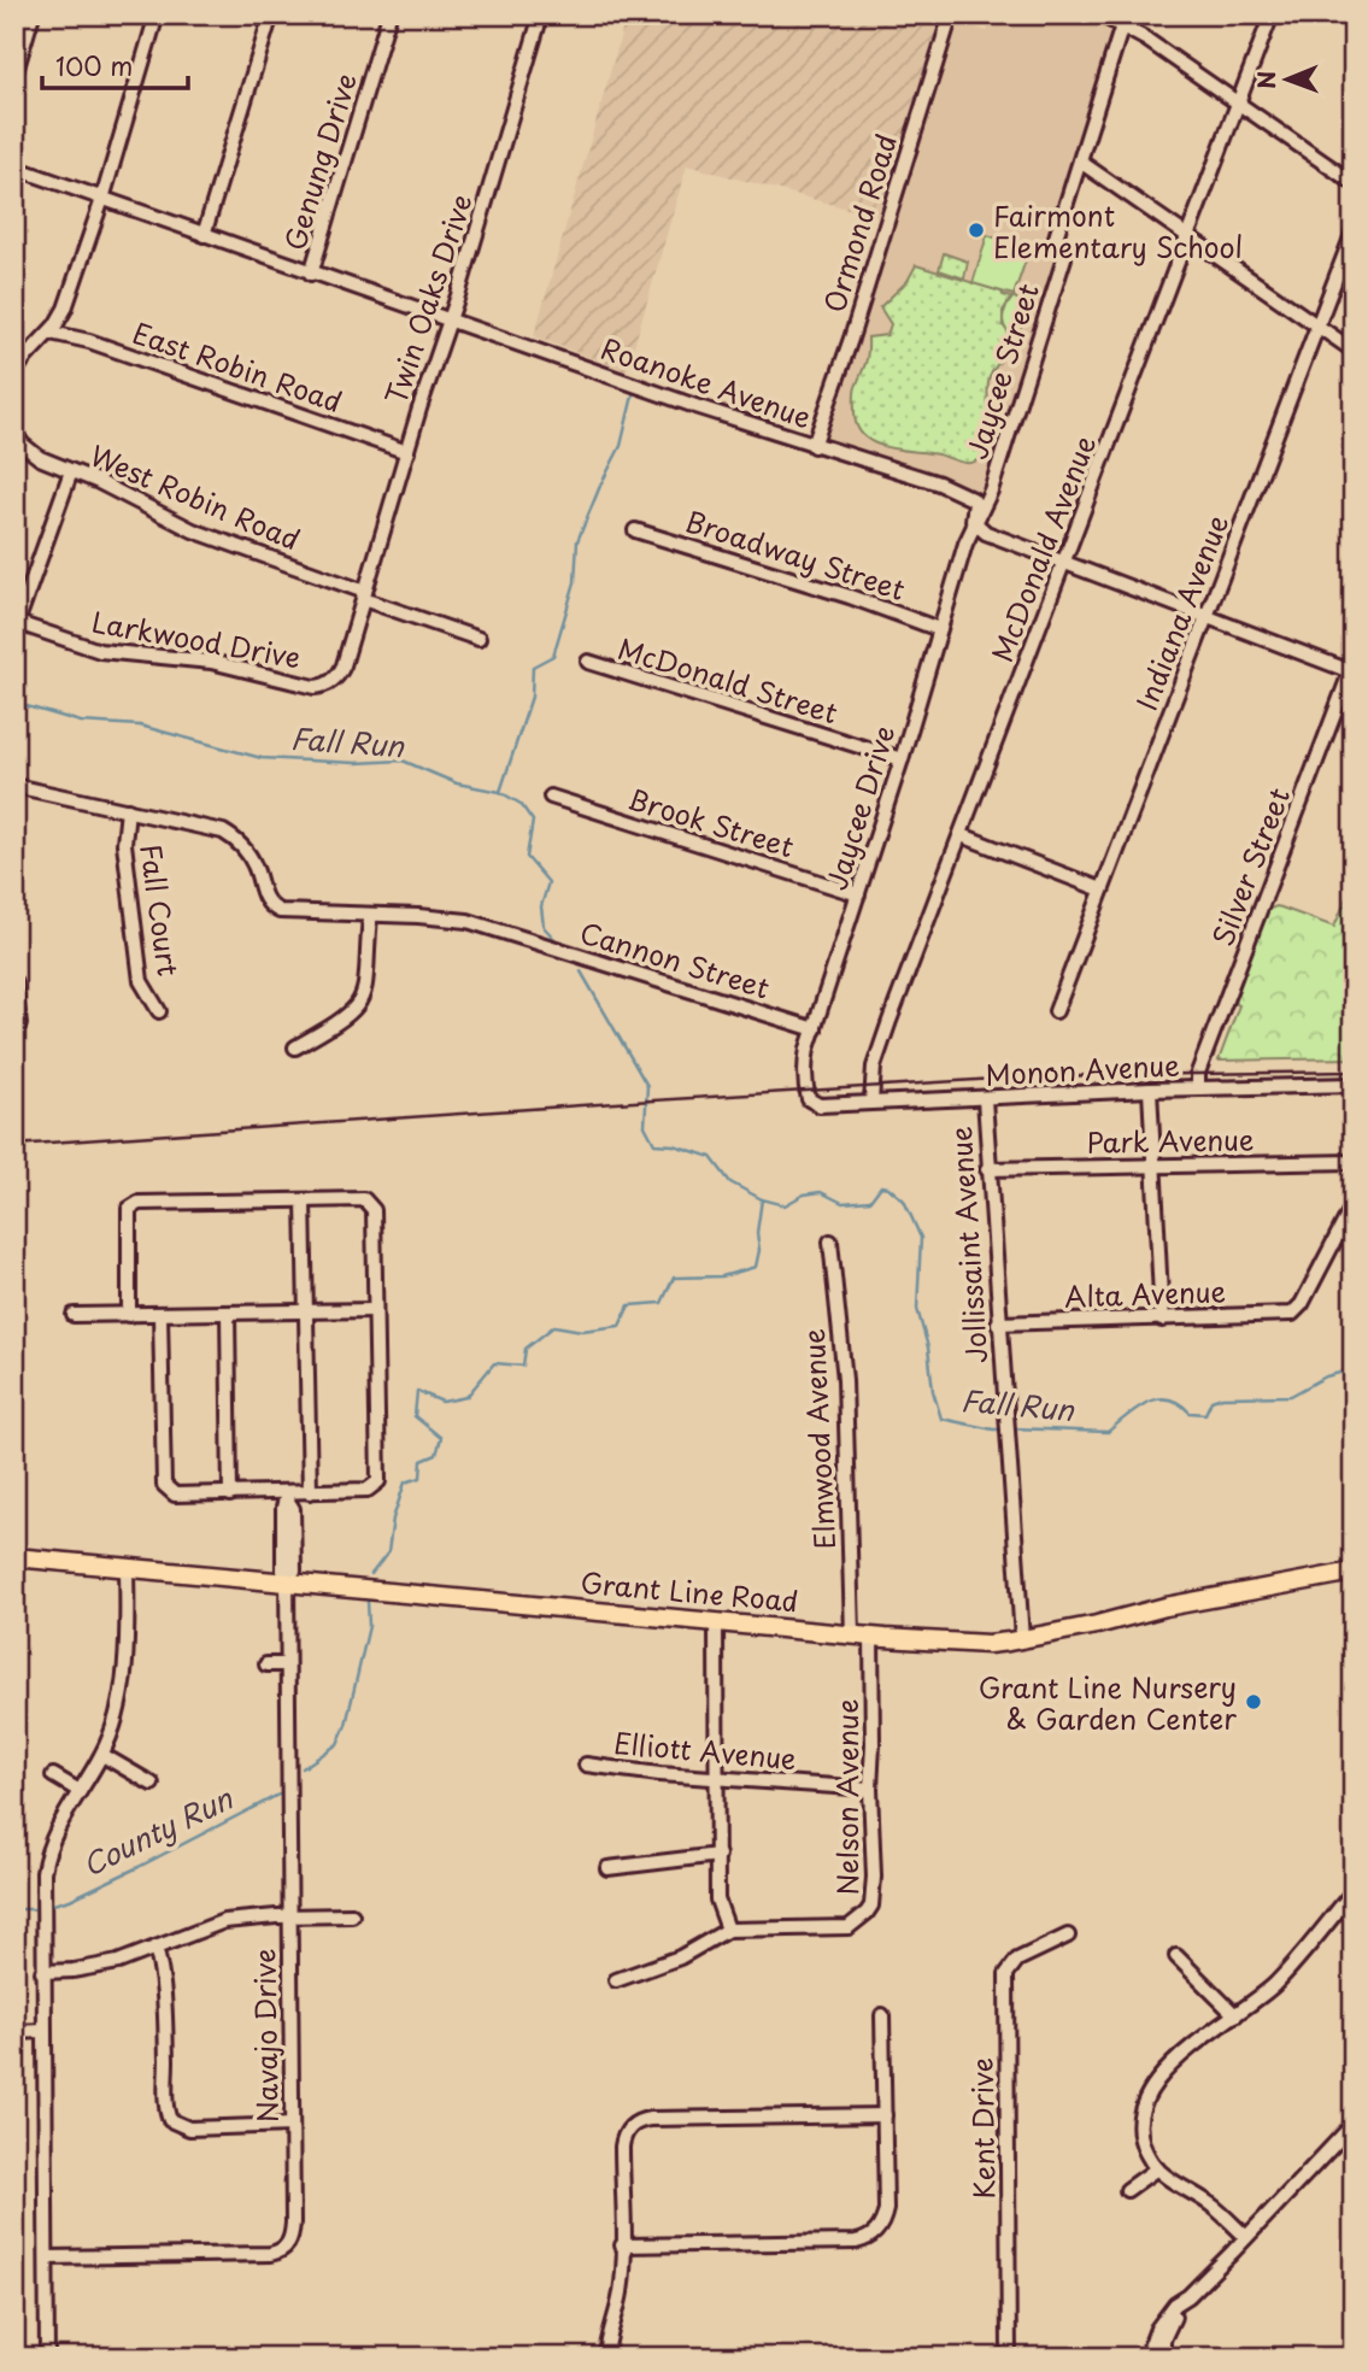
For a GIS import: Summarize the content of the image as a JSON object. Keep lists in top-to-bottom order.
{
  "streets": {
    "main road": ["Grant Line Road"],
    "street": [
      "Genung Drive",
      "Ormond Road",
      "Twin Oaks Drive",
      "East Robin Road",
      "Jaycee Street",
      "Roanoke Avenue",
      "West Robin Road",
      "McDonald Avenue",
      "Broadway Street",
      "Indiana Avenue",
      "Larkwood Drive",
      "McDonald Street",
      "Jaycee Drive",
      "Brook Street",
      "Silver Street",
      "Fall Court",
      "Cannon Street",
      "Monon Avenue",
      "Park Avenue",
      "Jollissaint Avenue",
      "Alta Avenue",
      "Elmwood Avenue",
      "Elliott Avenue",
      "Nelson Avenue",
      "Navajo Drive",
      "Kent Drive"
    ]
  },
  "crossings": [
    ["Genung Drive", "Roanoke Avenue"],
    ["Ormond Road", "Roanoke Avenue"],
    ["Twin Oaks Drive", "East Robin Road"],
    ["Twin Oaks Drive", "Roanoke Avenue"],
    ["Twin Oaks Drive", "West Robin Road"],
    ["Twin Oaks Drive", "Larkwood Drive"],
    ["Jaycee Street", "Roanoke Avenue"],
    ["Jaycee Street", "Jaycee Drive"],
    ["Roanoke Avenue", "Jaycee Drive"],
    ["West Robin Road", "Larkwood Drive"],
    ["McDonald Avenue", "Monon Avenue"],
    ["Broadway Street", "Jaycee Drive"],
    ["McDonald Street", "Jaycee Drive"],
    ["Jaycee Drive", "Brook Street"],
    ["Jaycee Drive", "Cannon Street"],
    ["Jaycee Drive", "Monon Avenue"],
    ["Silver Street", "Monon Avenue"],
    ["Fall Court", "Cannon Street"],
    ["Monon Avenue", "Jollissaint Avenue"],
    ["Park Avenue", "Jollissaint Avenue"],
    ["Jollissaint Avenue", "Alta Avenue"],
    ["Jollissaint Avenue", "Grant Line Road"],
    ["Elmwood Avenue", "Grant Line Road"],
    ["Grant Line Road", "Nelson Avenue"],
    ["Grant Line Road", "Navajo Drive"],
    ["Elliott Avenue", "Nelson Avenue"]
  ],
  "water": ["Fall Run", "County Run"],
  "places": ["Fairmont Elementary School", "Grant Line Nursery & Garden Center"],
  "scale_bar": "100 m",
  "north": "left"
}
